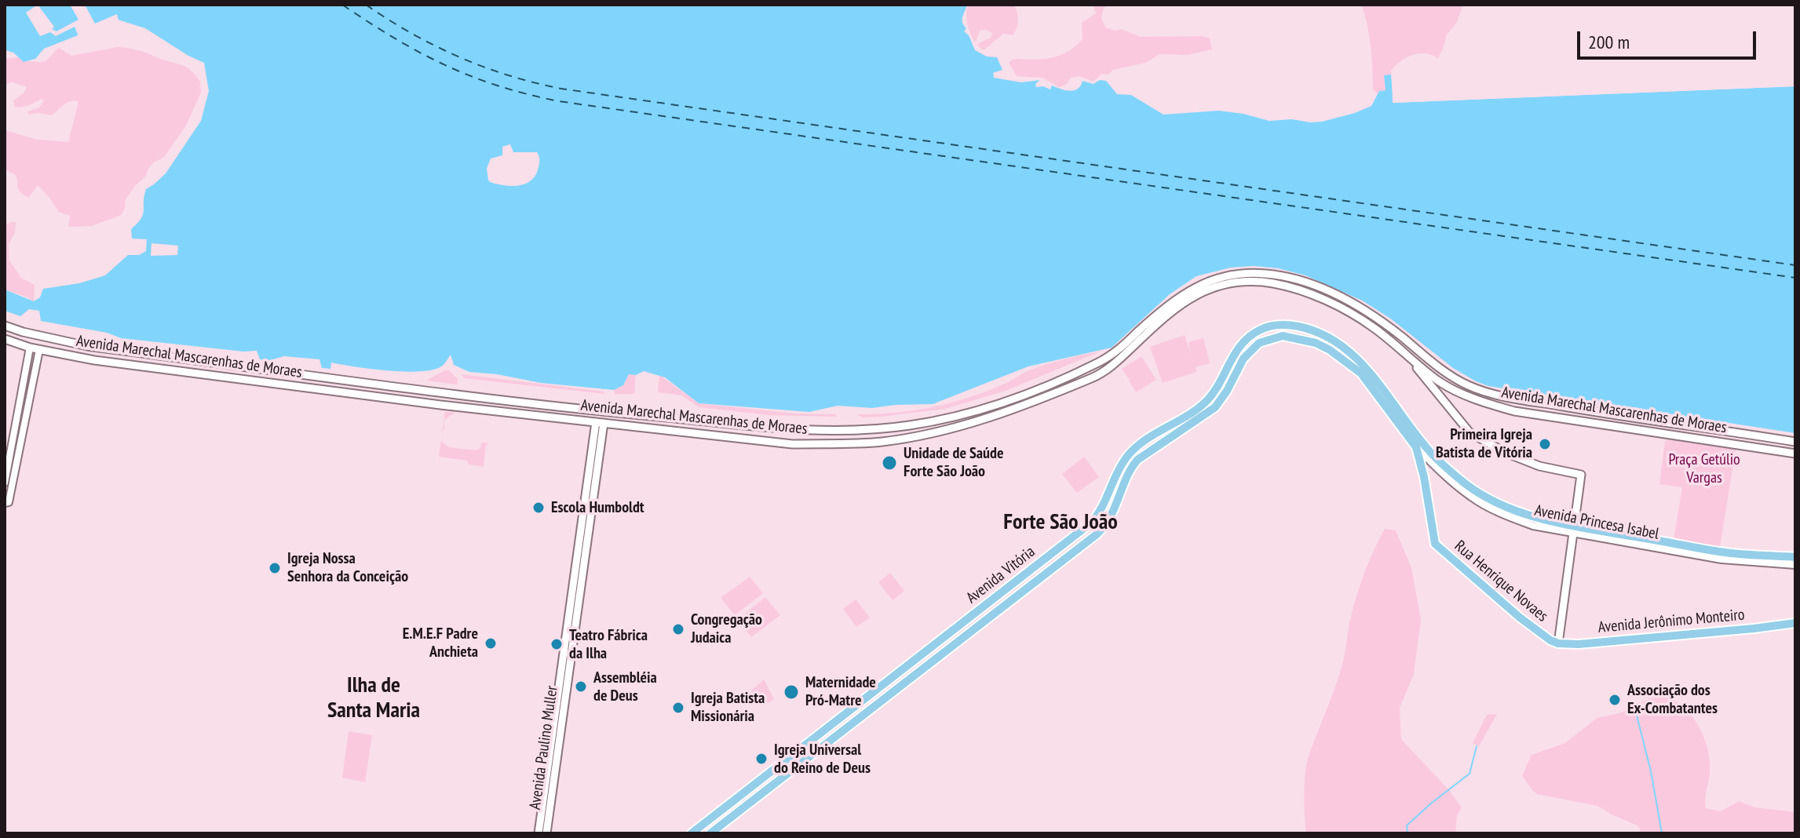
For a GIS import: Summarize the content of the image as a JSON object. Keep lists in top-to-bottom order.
{
  "streets": {
    "main road": [
      "Avenida Marechal Mascarenhas de Moraes",
      "Avenida Princesa Isabel",
      "Avenida Vitória",
      "Rua Henrique Novaes",
      "Avenida Jerônimo Monteiro",
      "Avenida Paulino Muller"
    ]
  },
  "crossings": [
    ["Avenida Marechal Mascarenhas de Moraes", "Avenida Paulino Muller"],
    ["Avenida Princesa Isabel", "Avenida Vitória"],
    ["Avenida Princesa Isabel", "Rua Henrique Novaes"],
    ["Avenida Vitória", "Rua Henrique Novaes"],
    ["Rua Henrique Novaes", "Avenida Jerônimo Monteiro"]
  ],
  "districts": ["Forte São João", "Ilha de Santa Maria"],
  "parks": ["Praça Getúlio Vargas"],
  "places": [
    "Primeira Igreja Batista de Vitória",
    "Unidade de Saúde Forte São João",
    "Escola Humboldt",
    "Igreja Nossa Senhora da Conceição",
    "Congregação Judaica",
    "E.M.E.F Padre Anchieta",
    "Teatro Fábrica da Ilha",
    "Assembléia de Deus",
    "Maternidade Pró-Matre",
    "Associação dos Ex-Combatantes",
    "Igreja Batista Missionária",
    "Igreja Universal do Reino de Deus"
  ],
  "scale_bar": "200 m"
}
